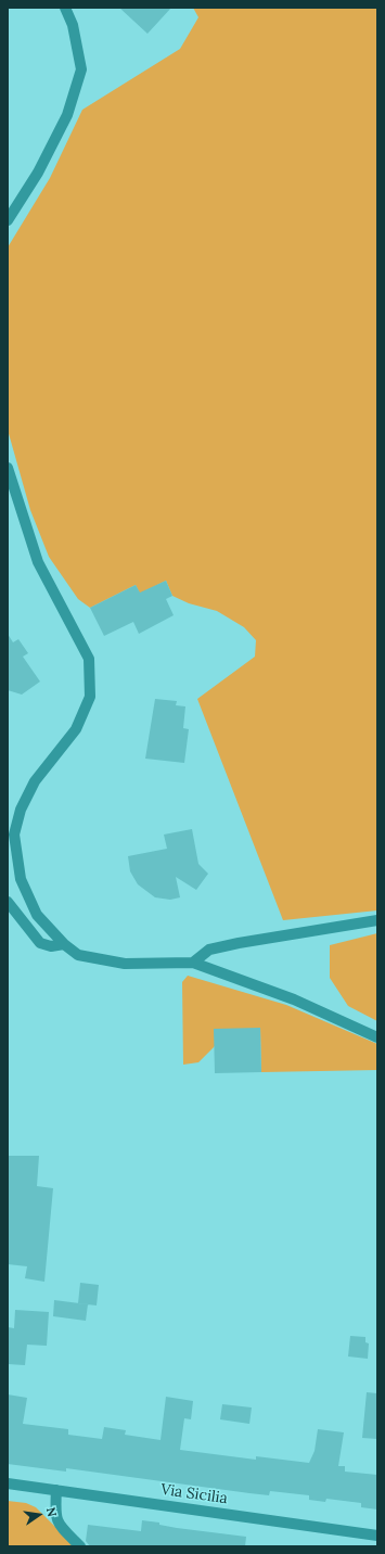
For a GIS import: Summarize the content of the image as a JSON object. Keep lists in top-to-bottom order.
{
  "streets": {
    "street": ["Via Sicilia"]
  },
  "north": "right"
}
